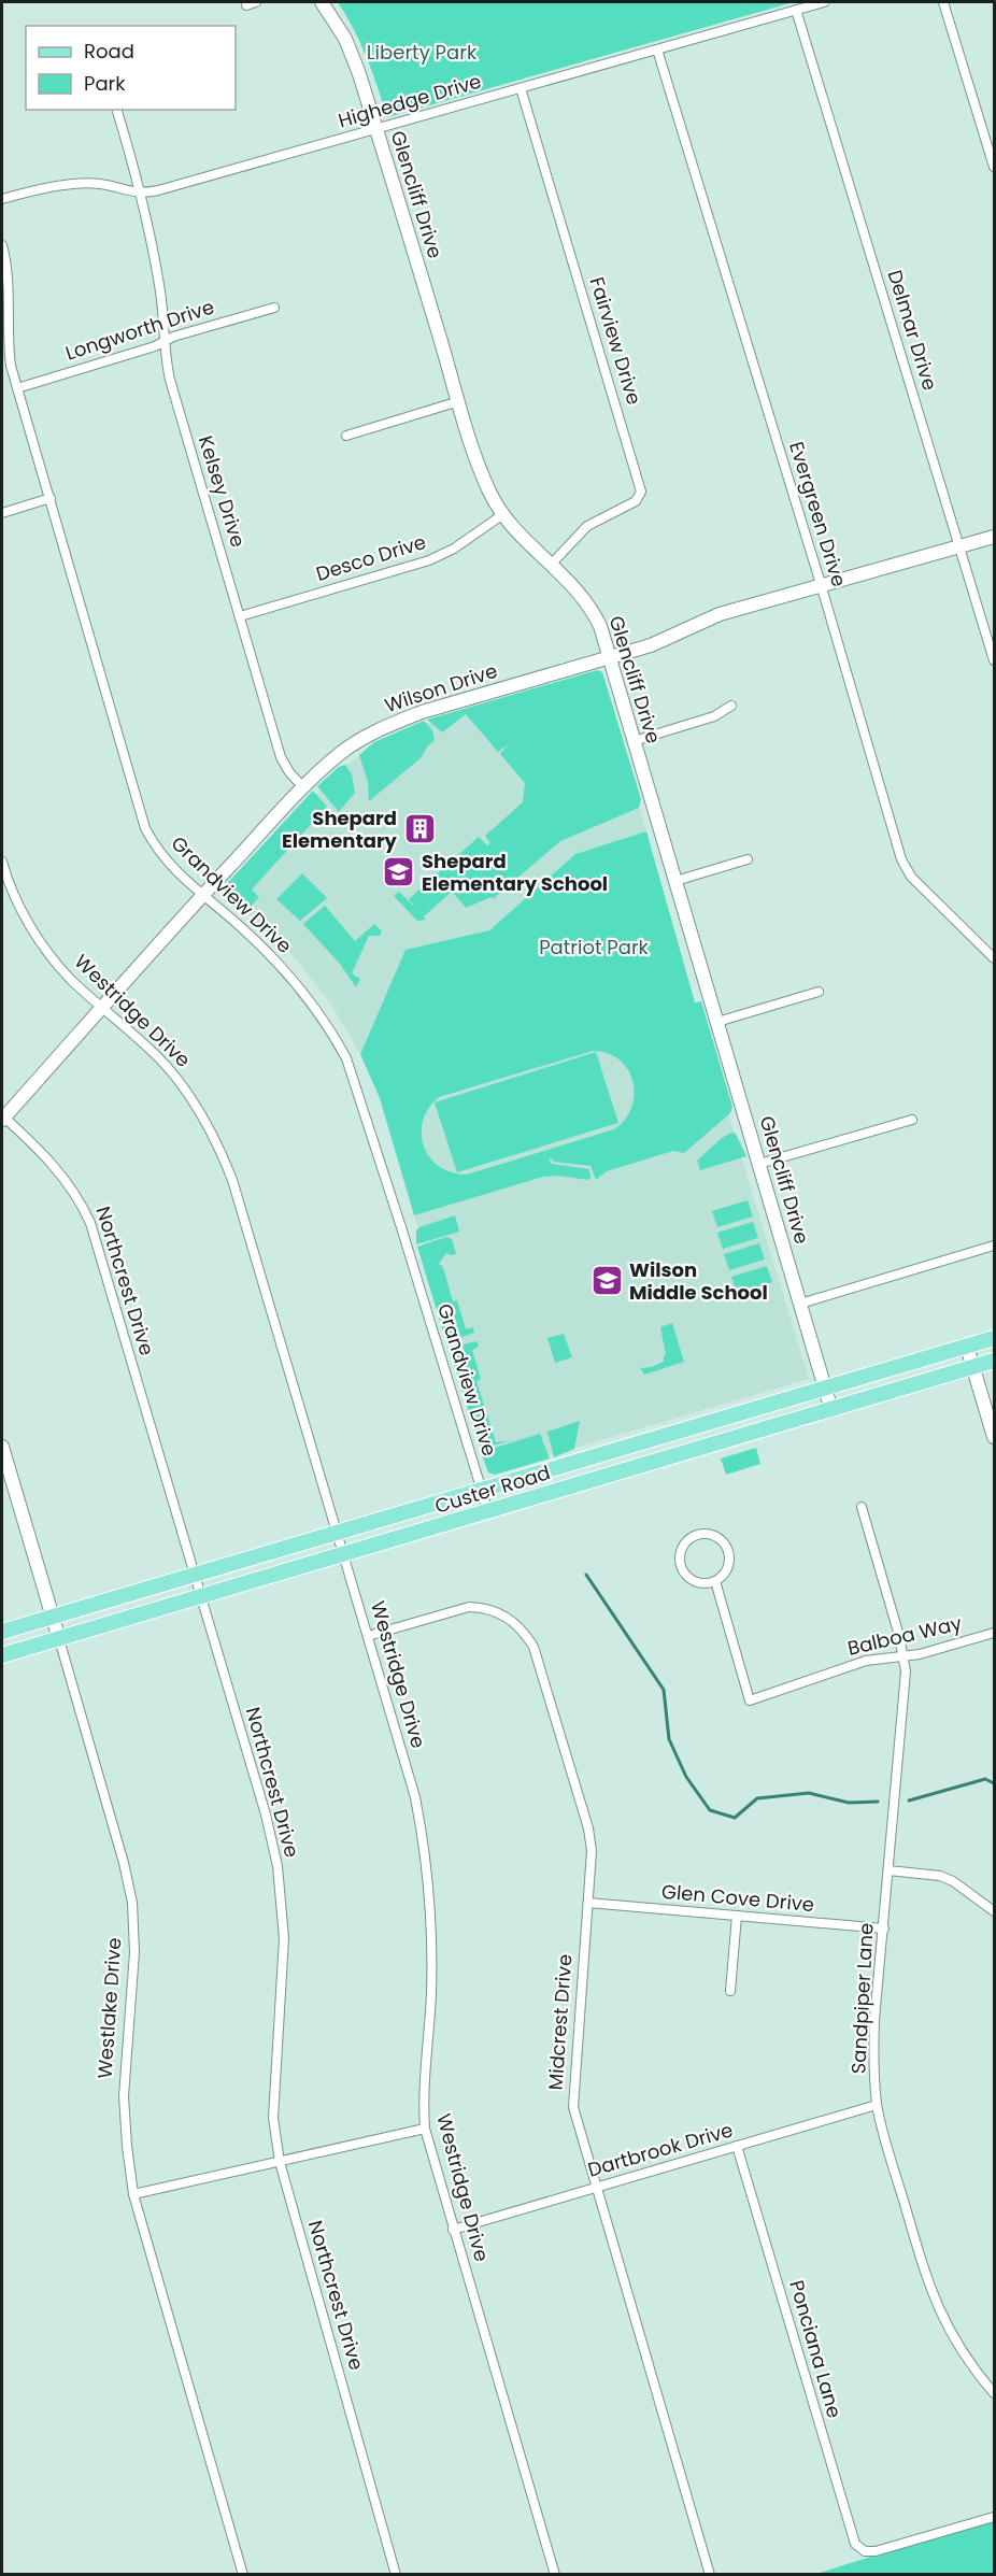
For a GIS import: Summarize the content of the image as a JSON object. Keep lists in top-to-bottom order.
{
  "streets": {
    "main road": ["Custer Road"],
    "street": [
      "Highedge Drive",
      "Glencliff Drive",
      "Longworth Drive",
      "Delmar Drive",
      "Fairview Drive",
      "Kelsey Drive",
      "Evergreen Drive",
      "Desco Drive",
      "Wilson Drive",
      "Grandview Drive",
      "Westridge Drive",
      "Northcrest Drive",
      "Balboa Way",
      "Glen Cove Drive",
      "Sandpiper Lane",
      "Westlake Drive",
      "Midcrest Drive",
      "Dartbrook Drive",
      "Ponciana Lane"
    ]
  },
  "crossings": [
    ["Highedge Drive", "Glencliff Drive"],
    ["Highedge Drive", "Delmar Drive"],
    ["Highedge Drive", "Fairview Drive"],
    ["Highedge Drive", "Kelsey Drive"],
    ["Highedge Drive", "Evergreen Drive"],
    ["Glencliff Drive", "Fairview Drive"],
    ["Glencliff Drive", "Desco Drive"],
    ["Glencliff Drive", "Wilson Drive"],
    ["Glencliff Drive", "Custer Road"],
    ["Longworth Drive", "Kelsey Drive"],
    ["Longworth Drive", "Grandview Drive"],
    ["Delmar Drive", "Wilson Drive"],
    ["Kelsey Drive", "Desco Drive"],
    ["Kelsey Drive", "Wilson Drive"],
    ["Evergreen Drive", "Wilson Drive"],
    ["Wilson Drive", "Grandview Drive"],
    ["Wilson Drive", "Westridge Drive"],
    ["Wilson Drive", "Northcrest Drive"],
    ["Grandview Drive", "Custer Road"],
    ["Westridge Drive", "Custer Road"],
    ["Westridge Drive", "Midcrest Drive"],
    ["Westridge Drive", "Dartbrook Drive"],
    ["Northcrest Drive", "Custer Road"],
    ["Custer Road", "Westlake Drive"],
    ["Balboa Way", "Sandpiper Lane"],
    ["Glen Cove Drive", "Sandpiper Lane"],
    ["Glen Cove Drive", "Midcrest Drive"],
    ["Sandpiper Lane", "Dartbrook Drive"],
    ["Midcrest Drive", "Dartbrook Drive"],
    ["Dartbrook Drive", "Ponciana Lane"]
  ],
  "parks": ["Liberty Park", "Patriot Park"],
  "places": {
    "building": ["Shepard Elementary"],
    "school or university": ["Shepard Elementary School", "Wilson Middle School"]
  },
  "legend": ["Road", "Park"]
}
